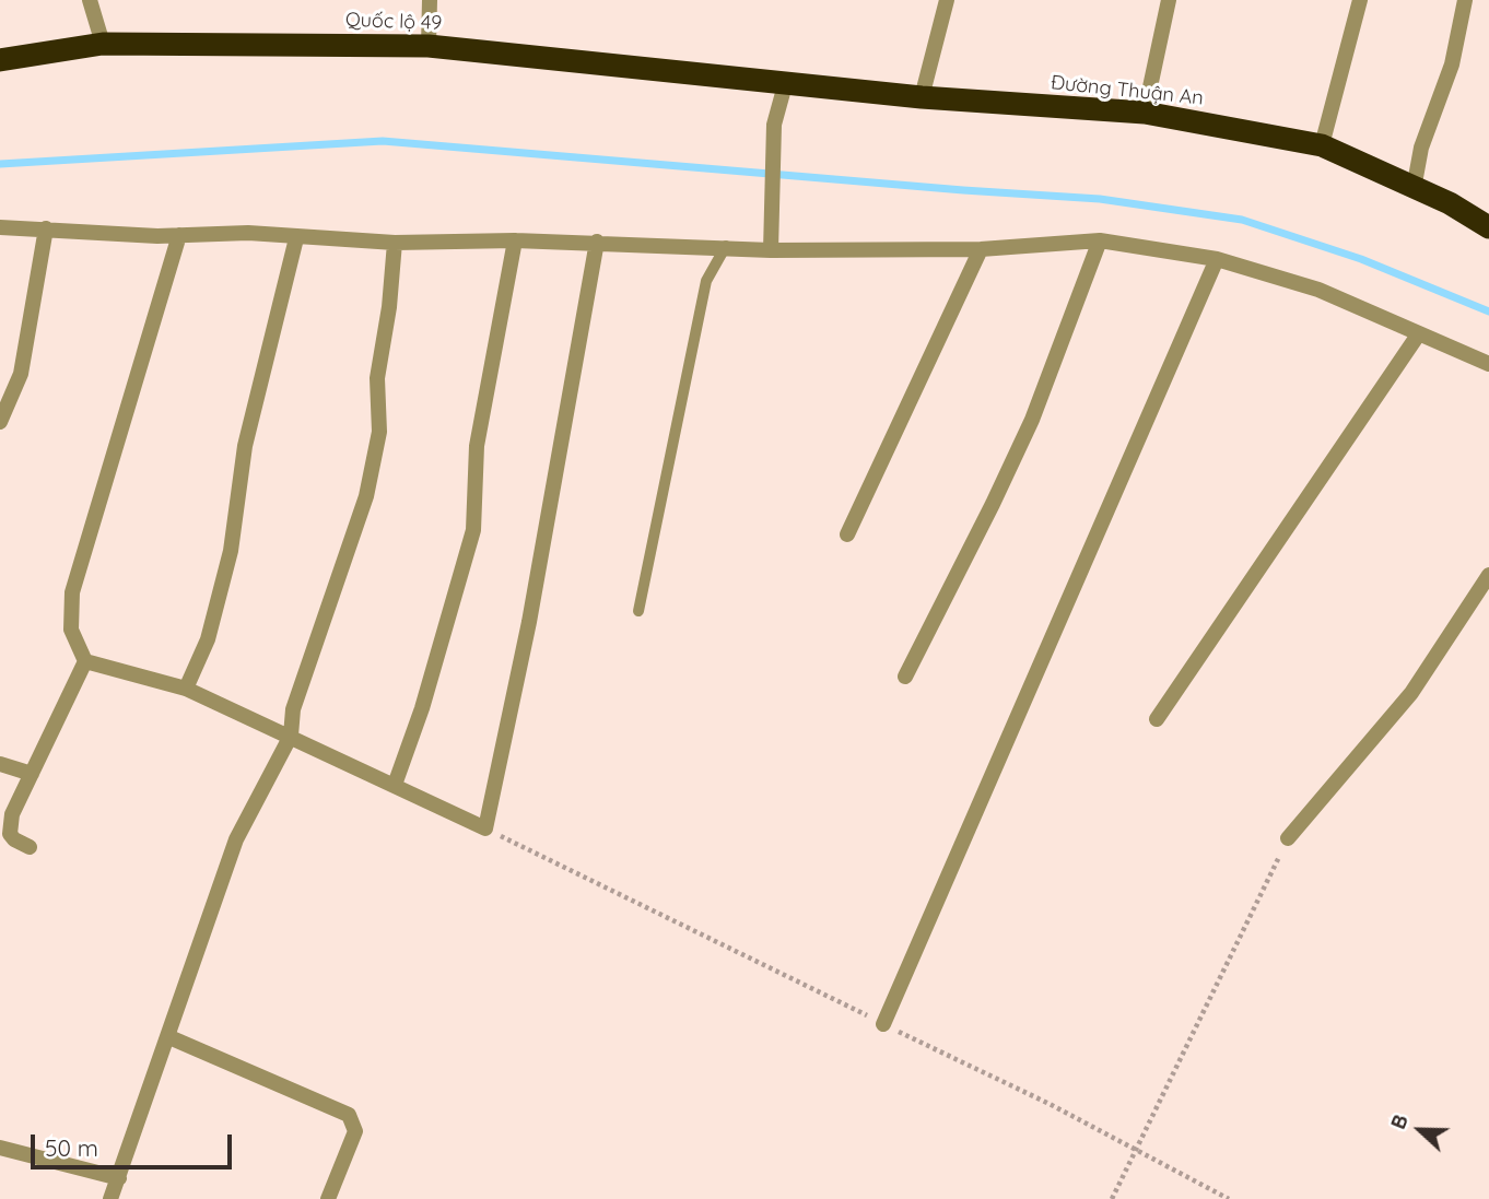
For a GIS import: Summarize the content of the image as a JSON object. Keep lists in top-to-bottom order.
{
  "streets": {
    "highway": ["Quốc lộ 49", "Đường Thuận An"]
  },
  "crossings": [
    ["Quốc lộ 49", "Đường Thuận An"]
  ],
  "scale_bar": "50 m",
  "north": "left"
}
